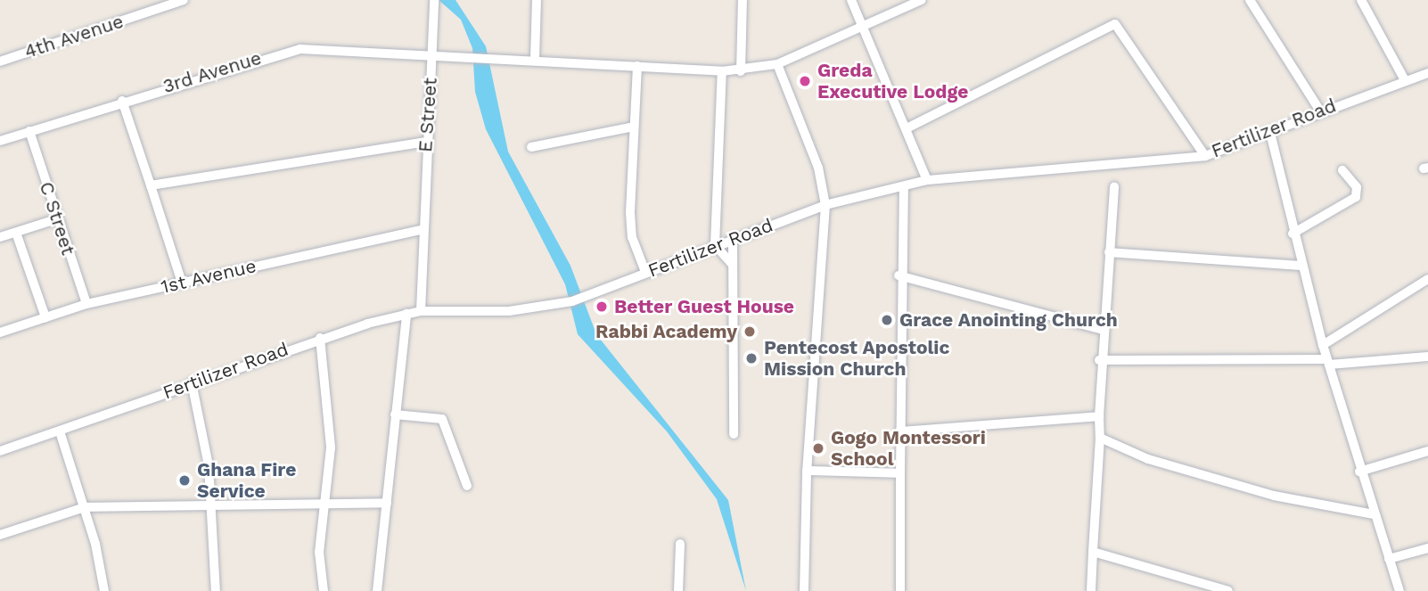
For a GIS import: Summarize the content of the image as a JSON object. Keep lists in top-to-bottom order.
{
  "streets": {
    "street": [
      "4th Avenue",
      "3rd Avenue",
      "E Street",
      "Fertilizer Road",
      "C Street",
      "1st Avenue"
    ]
  },
  "crossings": [
    ["3rd Avenue", "E Street"],
    ["3rd Avenue", "C Street"],
    ["E Street", "Fertilizer Road"],
    ["E Street", "1st Avenue"],
    ["C Street", "1st Avenue"]
  ],
  "places": [
    "Greda Executive Lodge",
    "Better Guest House",
    "Grace Anointing Church",
    "Rabbi Academy",
    "Pentecost Apostolic Mission Church",
    "Gogo Montessori School",
    "Ghana Fire Service"
  ]
}
